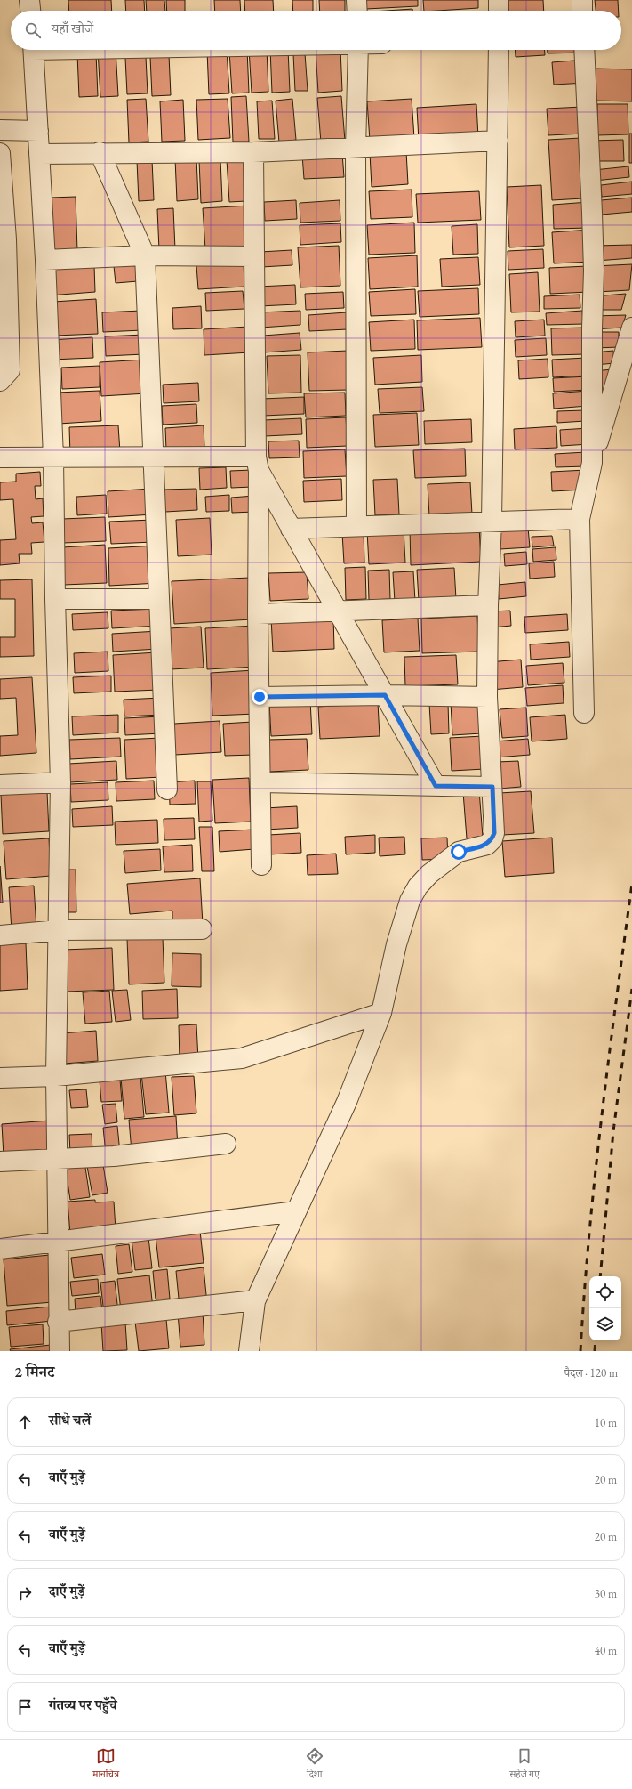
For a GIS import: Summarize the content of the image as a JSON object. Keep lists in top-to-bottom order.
{
  "page": {
    "search": "यहाँ खोजें",
    "heading": ["2 मिनट", "पैदल · 120 m"],
    "list": [
      ["सीधे चलें", "10 m"],
      ["बाएँ मुड़ें", "20 m"],
      ["बाएँ मुड़ें", "20 m"],
      ["दाएँ मुड़ें", "30 m"],
      ["बाएँ मुड़ें", "40 m"],
      "गंतव्य पर पहुँचे"
    ],
    "nav": ["मानचित्र", "दिशा", "सहेजे गए"]
  }
}
